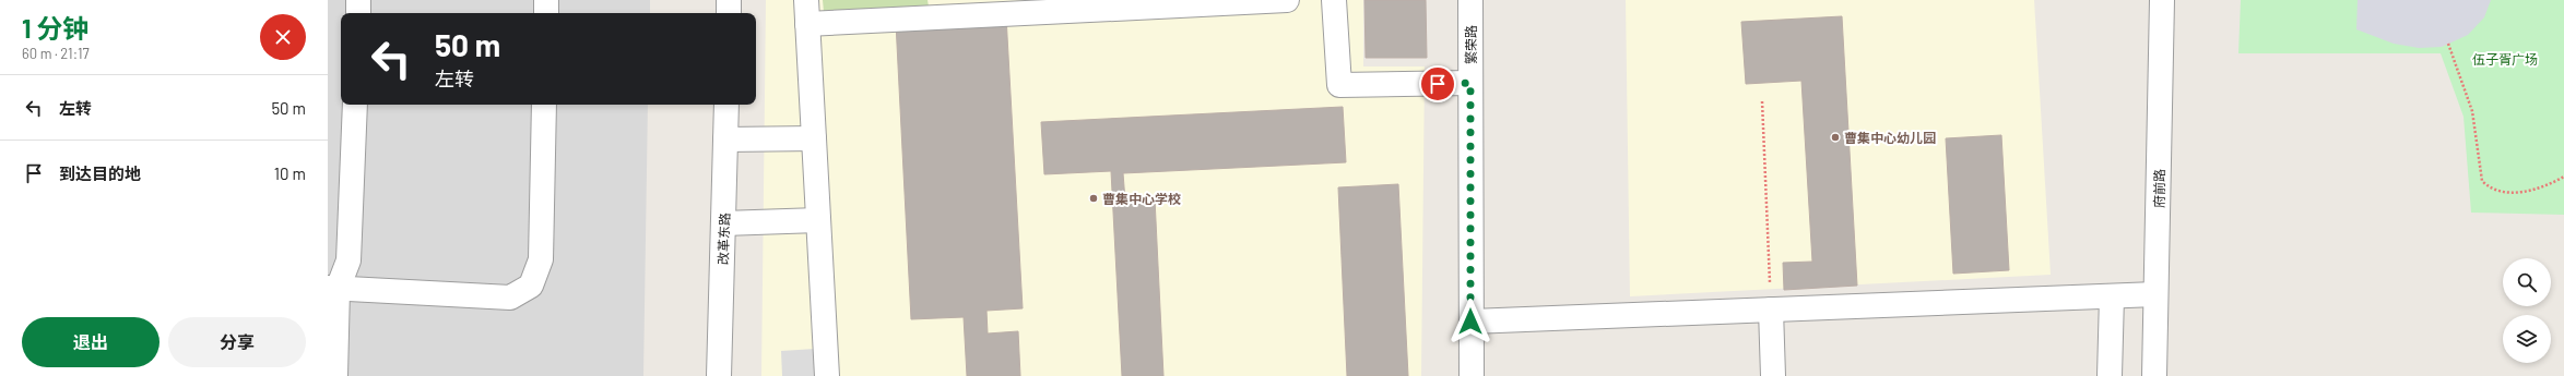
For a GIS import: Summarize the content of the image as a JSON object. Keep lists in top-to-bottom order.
{
  "streets": {
    "street": ["繁荣路", "府前路", "改革东路"]
  },
  "parks": ["伍子胥广场"],
  "places": ["曹集中心幼儿园", "曹集中心学校"],
  "page": {
    "heading": ["1 分钟", "60 m · 21:17"],
    "turn": ["50 m", "左转"],
    "list": [
      {
        "name": "左转",
        "value": "50 m"
      },
      {
        "name": "到达目的地",
        "value": "10 m"
      }
    ],
    "buttons": ["退出", "分享"]
  }
}
